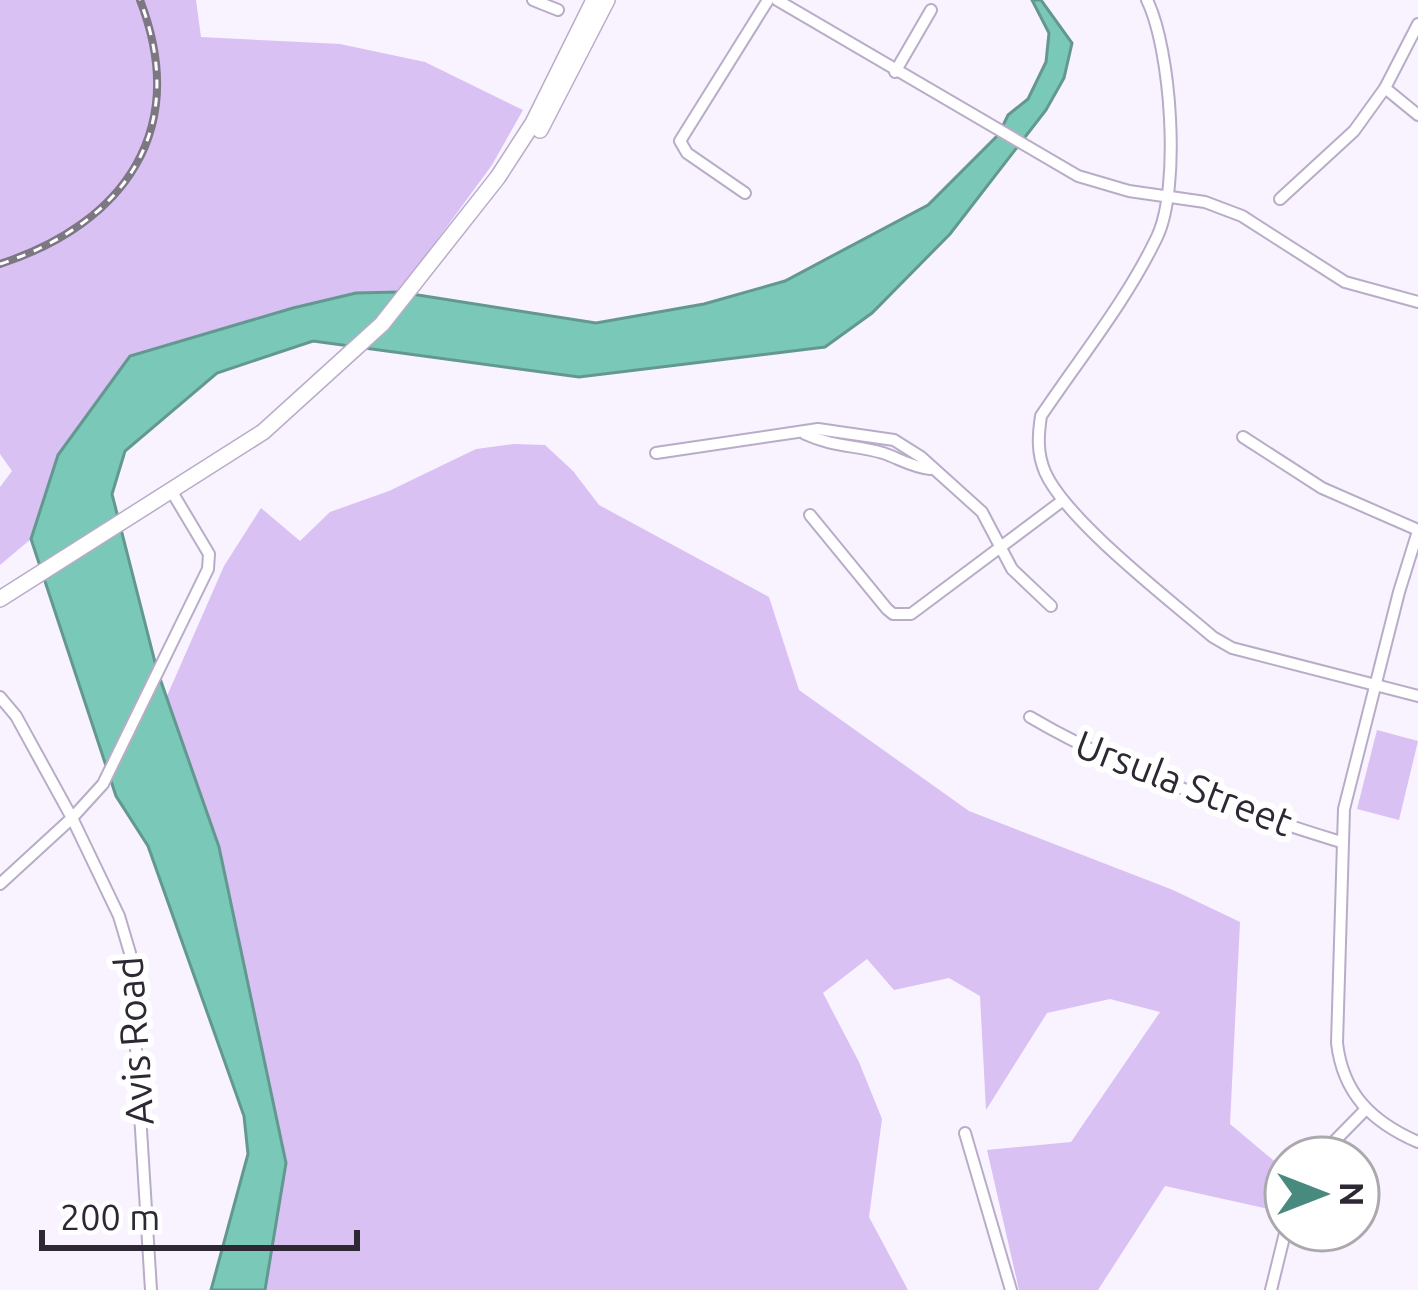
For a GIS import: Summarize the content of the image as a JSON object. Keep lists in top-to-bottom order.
{
  "streets": {
    "street": ["Ursula Street", "Avis Road"]
  },
  "scale_bar": "200 m",
  "north": "right"
}
